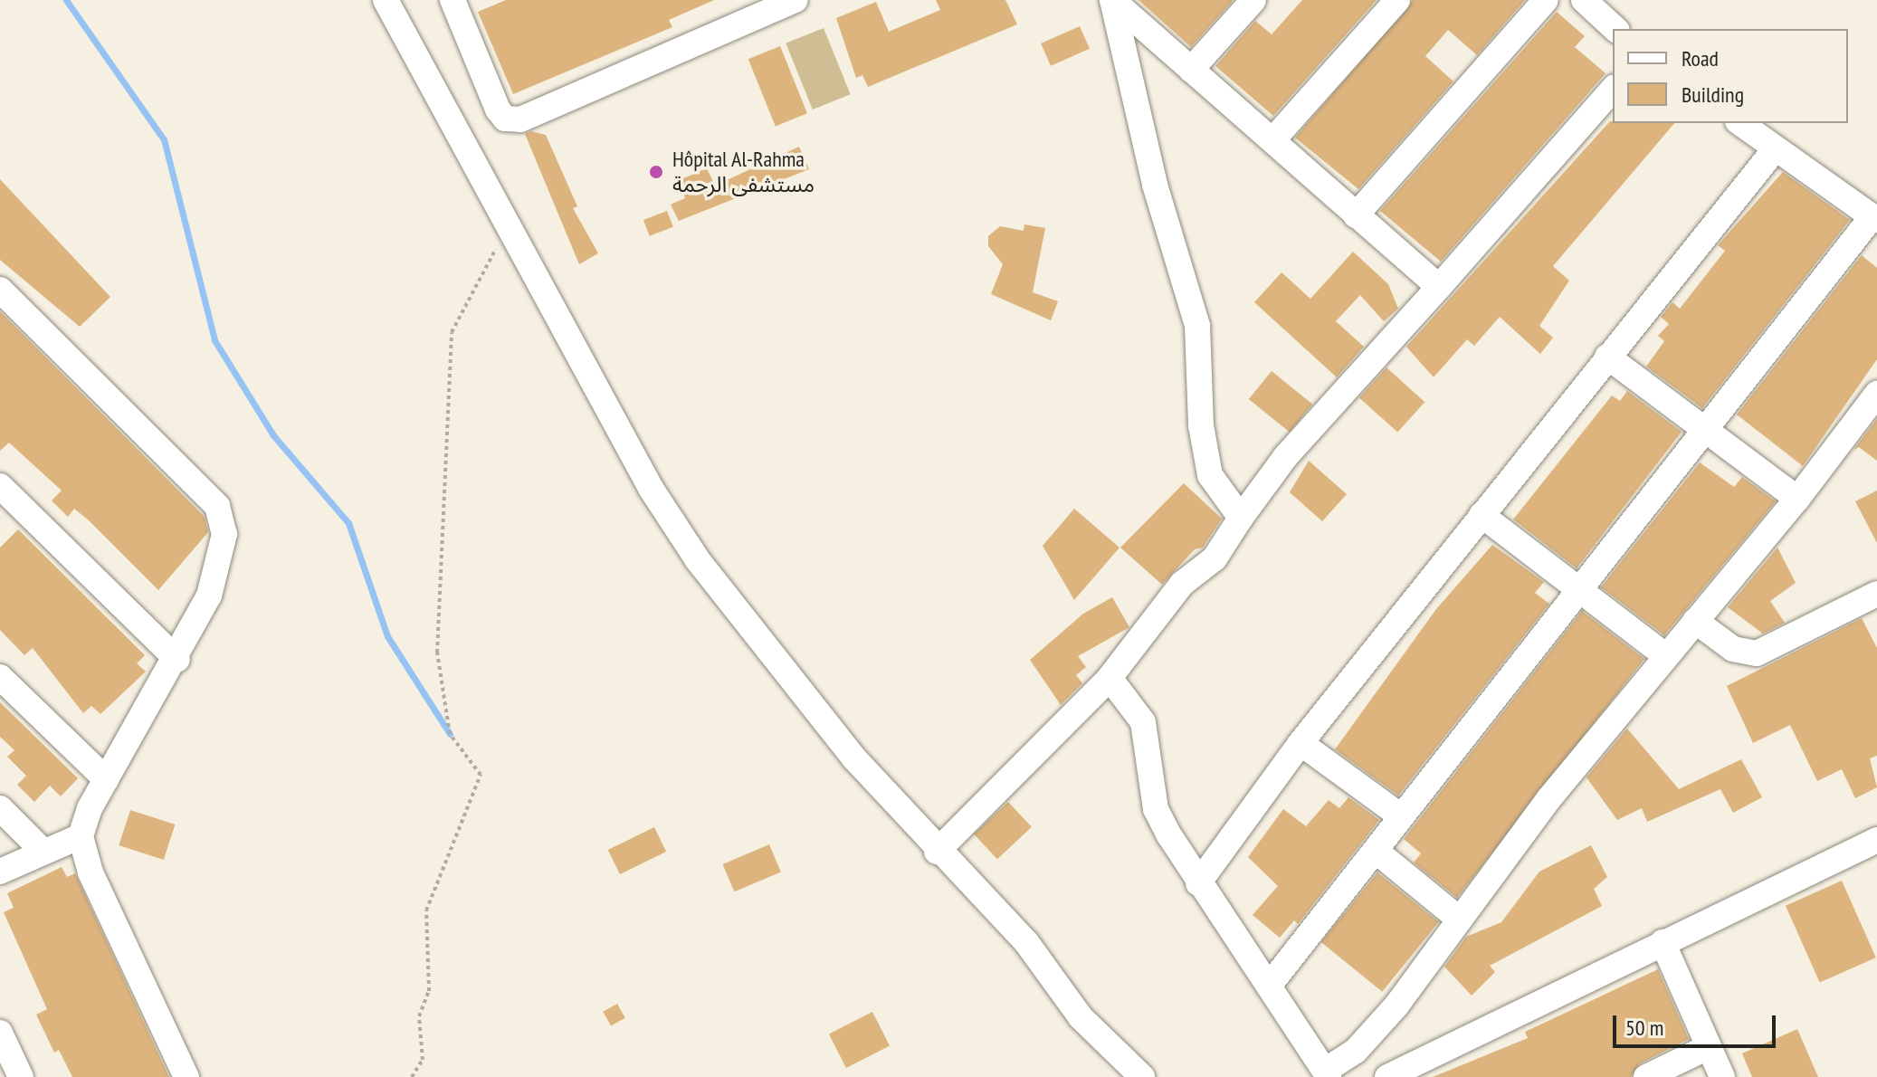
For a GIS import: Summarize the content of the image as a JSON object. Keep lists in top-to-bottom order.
{
  "places": ["Hôpital Al-Rahma مستشفى الرحمة"],
  "legend": ["Road", "Building"],
  "scale_bar": "50 m"
}
